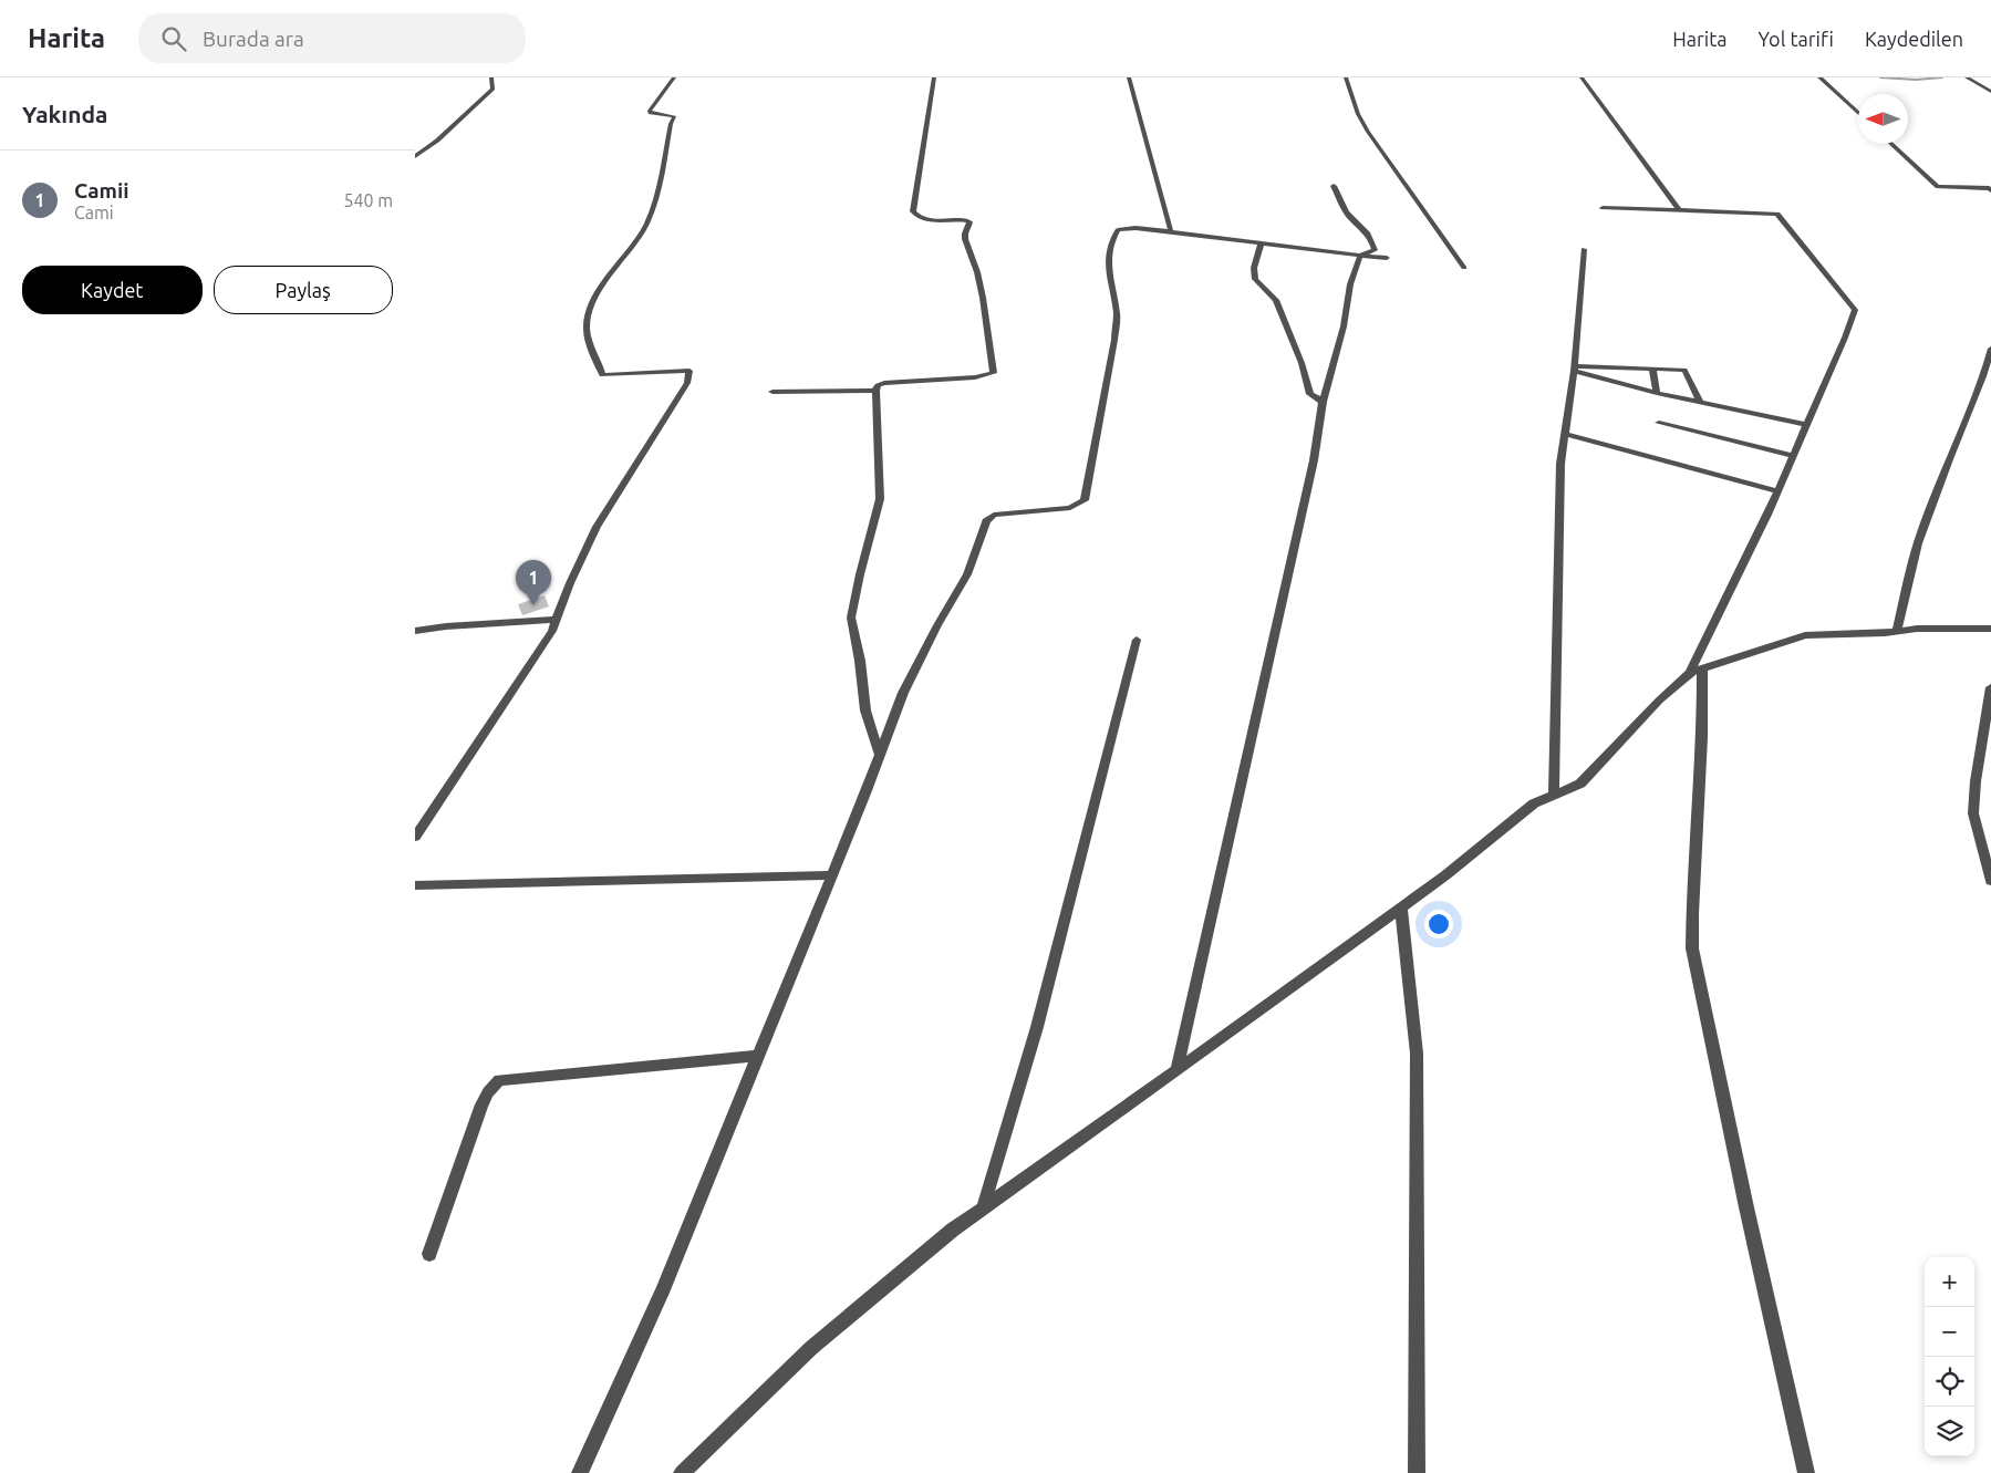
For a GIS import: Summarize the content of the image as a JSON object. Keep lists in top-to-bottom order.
{
  "north": "left",
  "page": {
    "header": "Harita",
    "search": "Burada ara",
    "nav": ["Harita", "Yol tarifi", "Kaydedilen"],
    "heading": "Yakında",
    "list": [
      {
        "mark": "1",
        "name": "Camii",
        "note": "Cami",
        "value": "540 m"
      }
    ],
    "buttons": ["Kaydet", "Paylaş"],
    "pins": "1",
    "map_buttons": ["+", "−"]
  }
}
